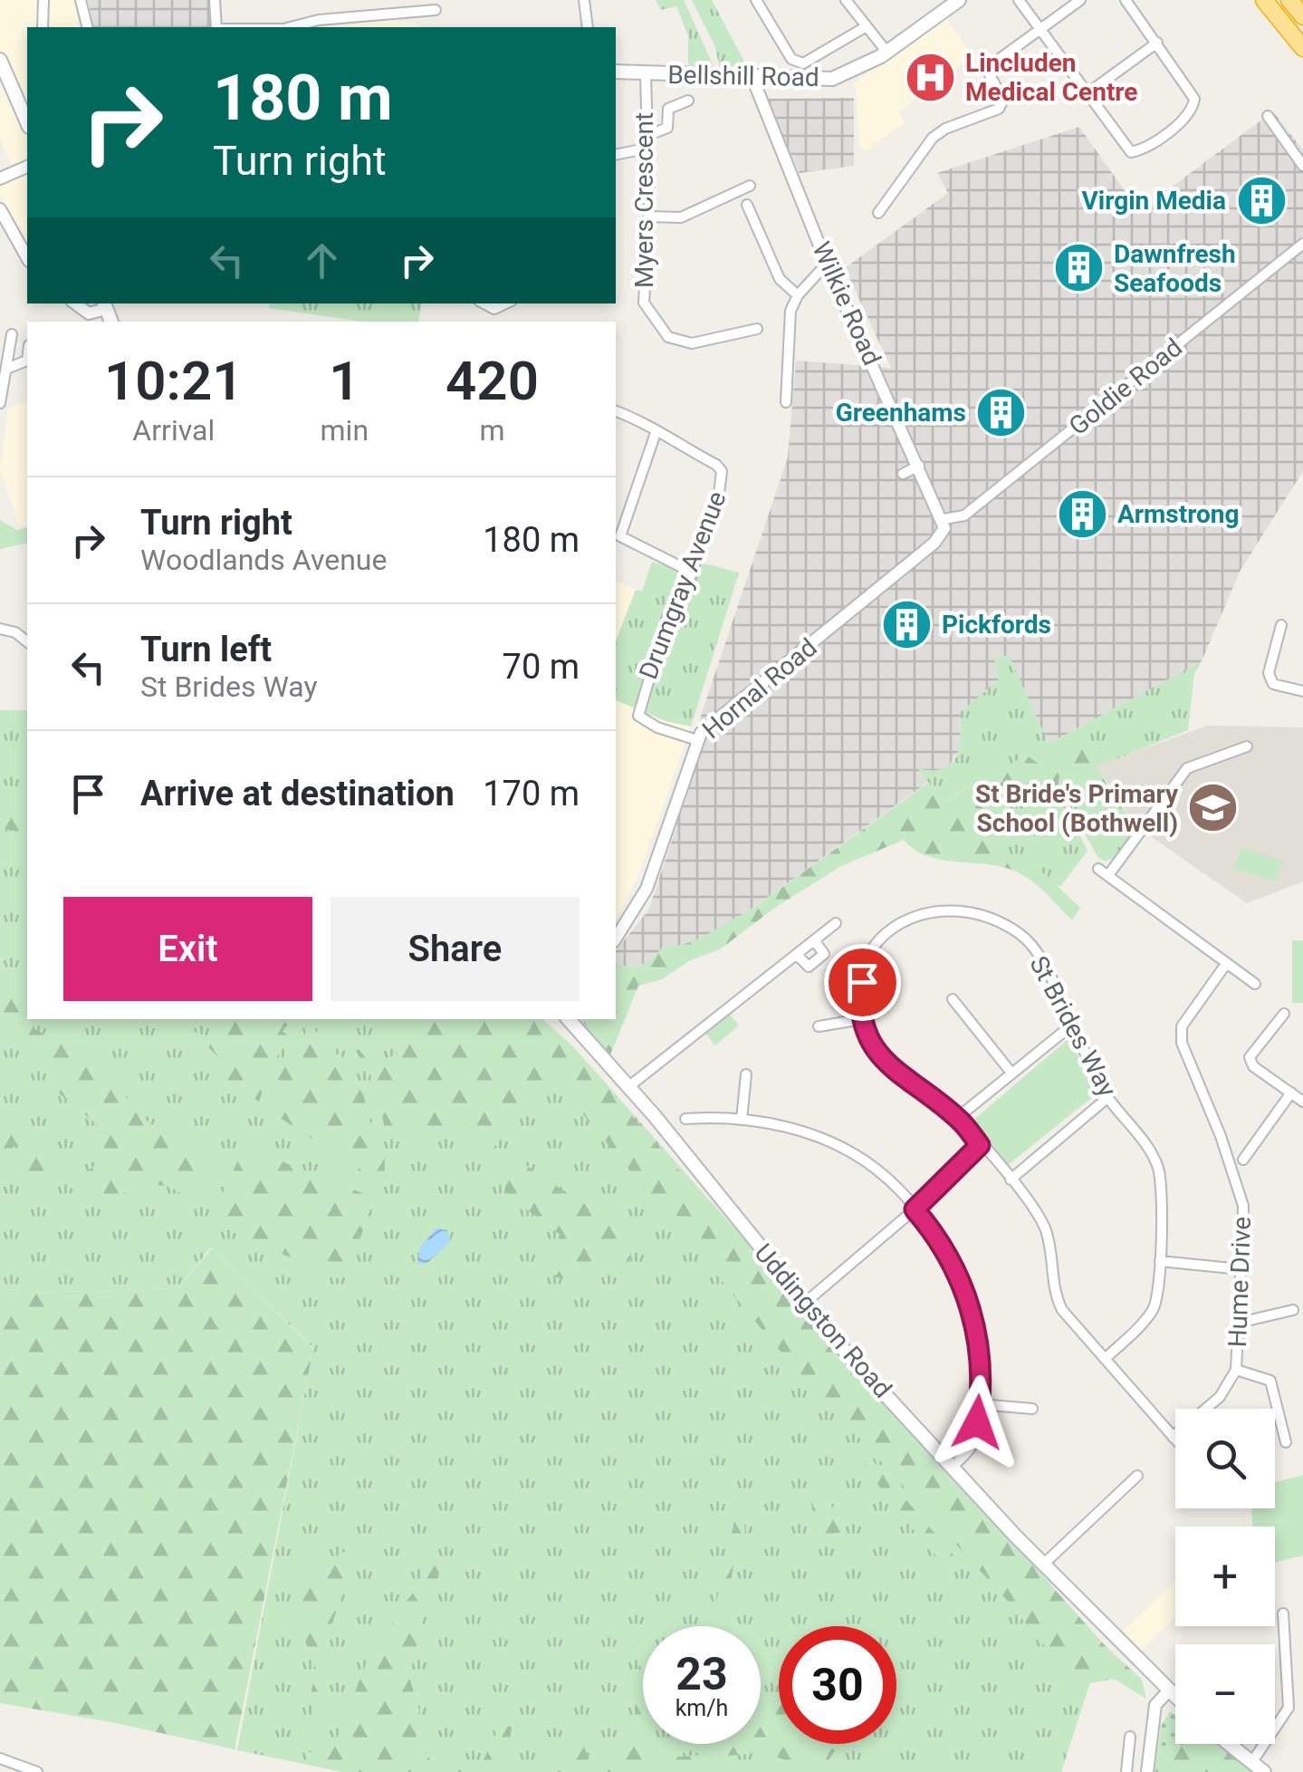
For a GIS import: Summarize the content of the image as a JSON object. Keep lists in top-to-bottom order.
{
  "streets": {
    "main road": ["Bellshill Road", "Uddingston Road"],
    "street": [
      "Myers Crescent",
      "Wilkie Road",
      "Goldie Road",
      "Drumgray Avenue",
      "Hornal Road",
      "St Brides Way",
      "Hume Drive"
    ]
  },
  "crossings": [
    ["Bellshill Road", "Myers Crescent"],
    ["Bellshill Road", "Wilkie Road"],
    ["Wilkie Road", "Goldie Road"],
    ["Wilkie Road", "Hornal Road"],
    ["Goldie Road", "Hornal Road"],
    ["Drumgray Avenue", "Hornal Road"]
  ],
  "places": {
    "hospital": ["Lincluden Medical Centre"],
    "building": [
      "Virgin Media",
      "Dawnfresh Seafoods",
      "Greenhams",
      "Armstrong",
      "Pickfords"
    ],
    "school or university": ["St Bride's Primary School (Bothwell)"]
  },
  "page": {
    "turn": ["180 m", "Turn right"],
    "eta": [
      "10:21",
      "Arrival",
      "1",
      "min",
      "420",
      "m"
    ],
    "list": [
      {
        "name": "Turn right",
        "note": "Woodlands Avenue",
        "value": "180 m"
      },
      {
        "name": "Turn left",
        "note": "St Brides Way",
        "value": "70 m"
      },
      {
        "name": "Arrive at destination",
        "value": "170 m"
      }
    ],
    "buttons": ["Exit", "Share"],
    "map_buttons": ["+", "−"],
    "speed": "23 km/h",
    "limit": "30"
  }
}
